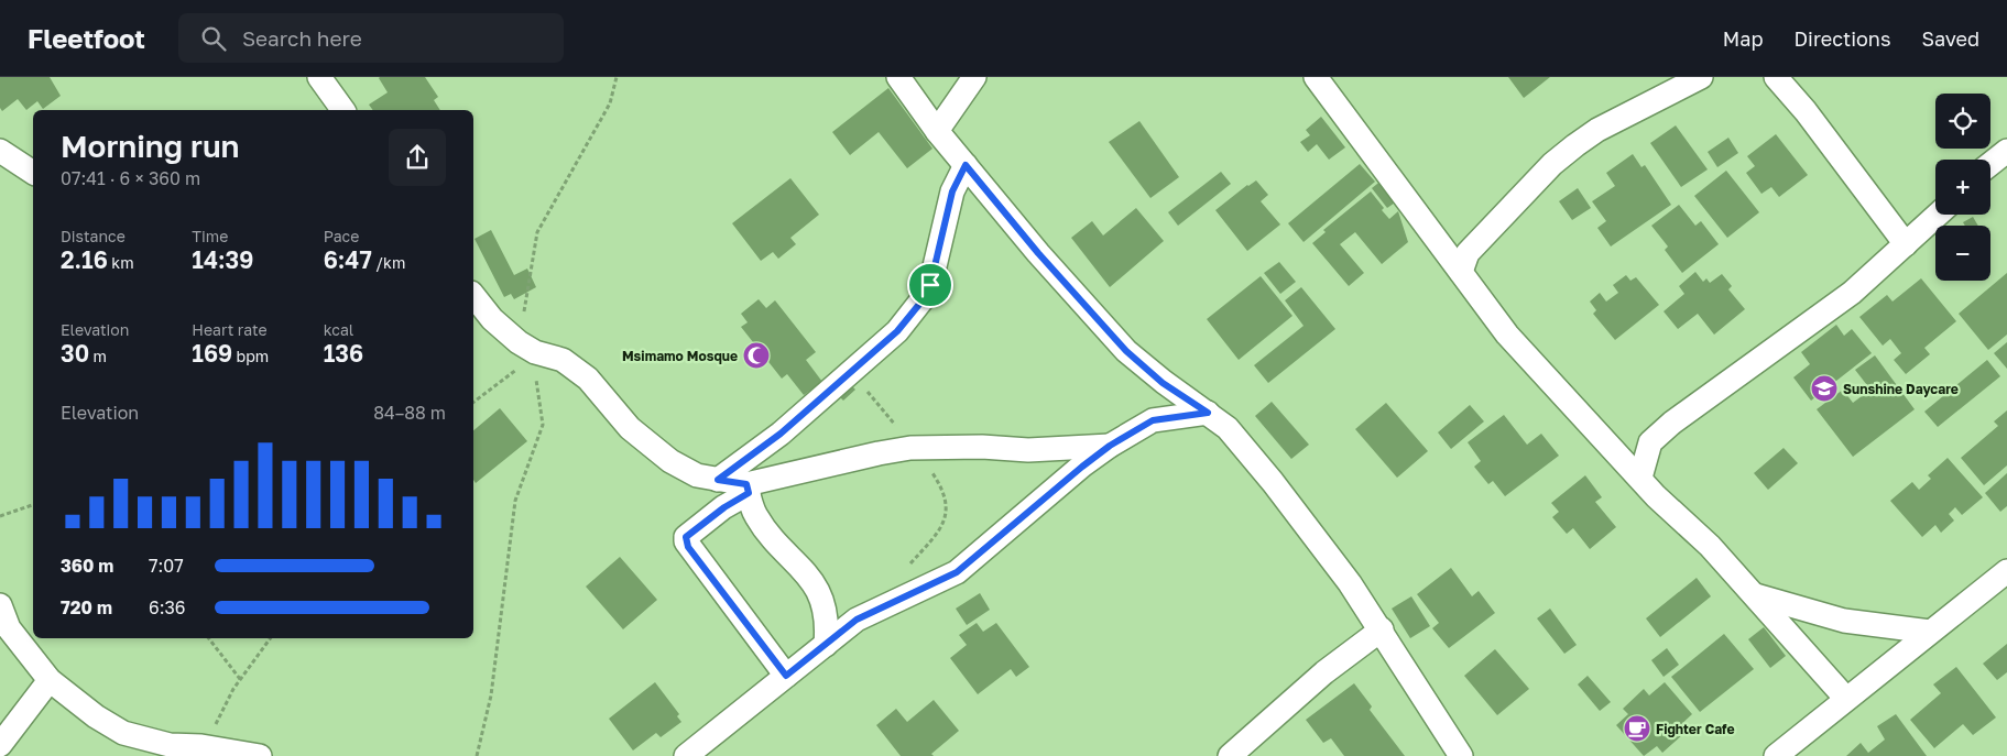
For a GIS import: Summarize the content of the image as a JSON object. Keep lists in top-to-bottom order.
{
  "places": {
    "mosque": ["Msimamo Mosque"],
    "school or university": ["Sunshine Daycare"],
    "cafe": ["Fighter Cafe"]
  },
  "page": {
    "header": "Fleetfoot",
    "search": "Search here",
    "nav": ["Map", "Directions", "Saved"],
    "map_buttons": ["+", "−"],
    "heading": ["Morning run", "07:41 · 6 × 360 m"],
    "stats": [
      ["Distance", "2.16 km"],
      ["Time", "14:39"],
      ["Pace", "6:47 /km"],
      ["Elevation", "30 m"],
      ["Heart rate", "169 bpm"],
      ["kcal", "136"]
    ],
    "chart": ["Elevation", "84–88 m"],
    "list": [
      {
        "name": "360 m",
        "note": "7:07"
      },
      {
        "name": "720 m",
        "note": "6:36"
      }
    ]
  }
}
